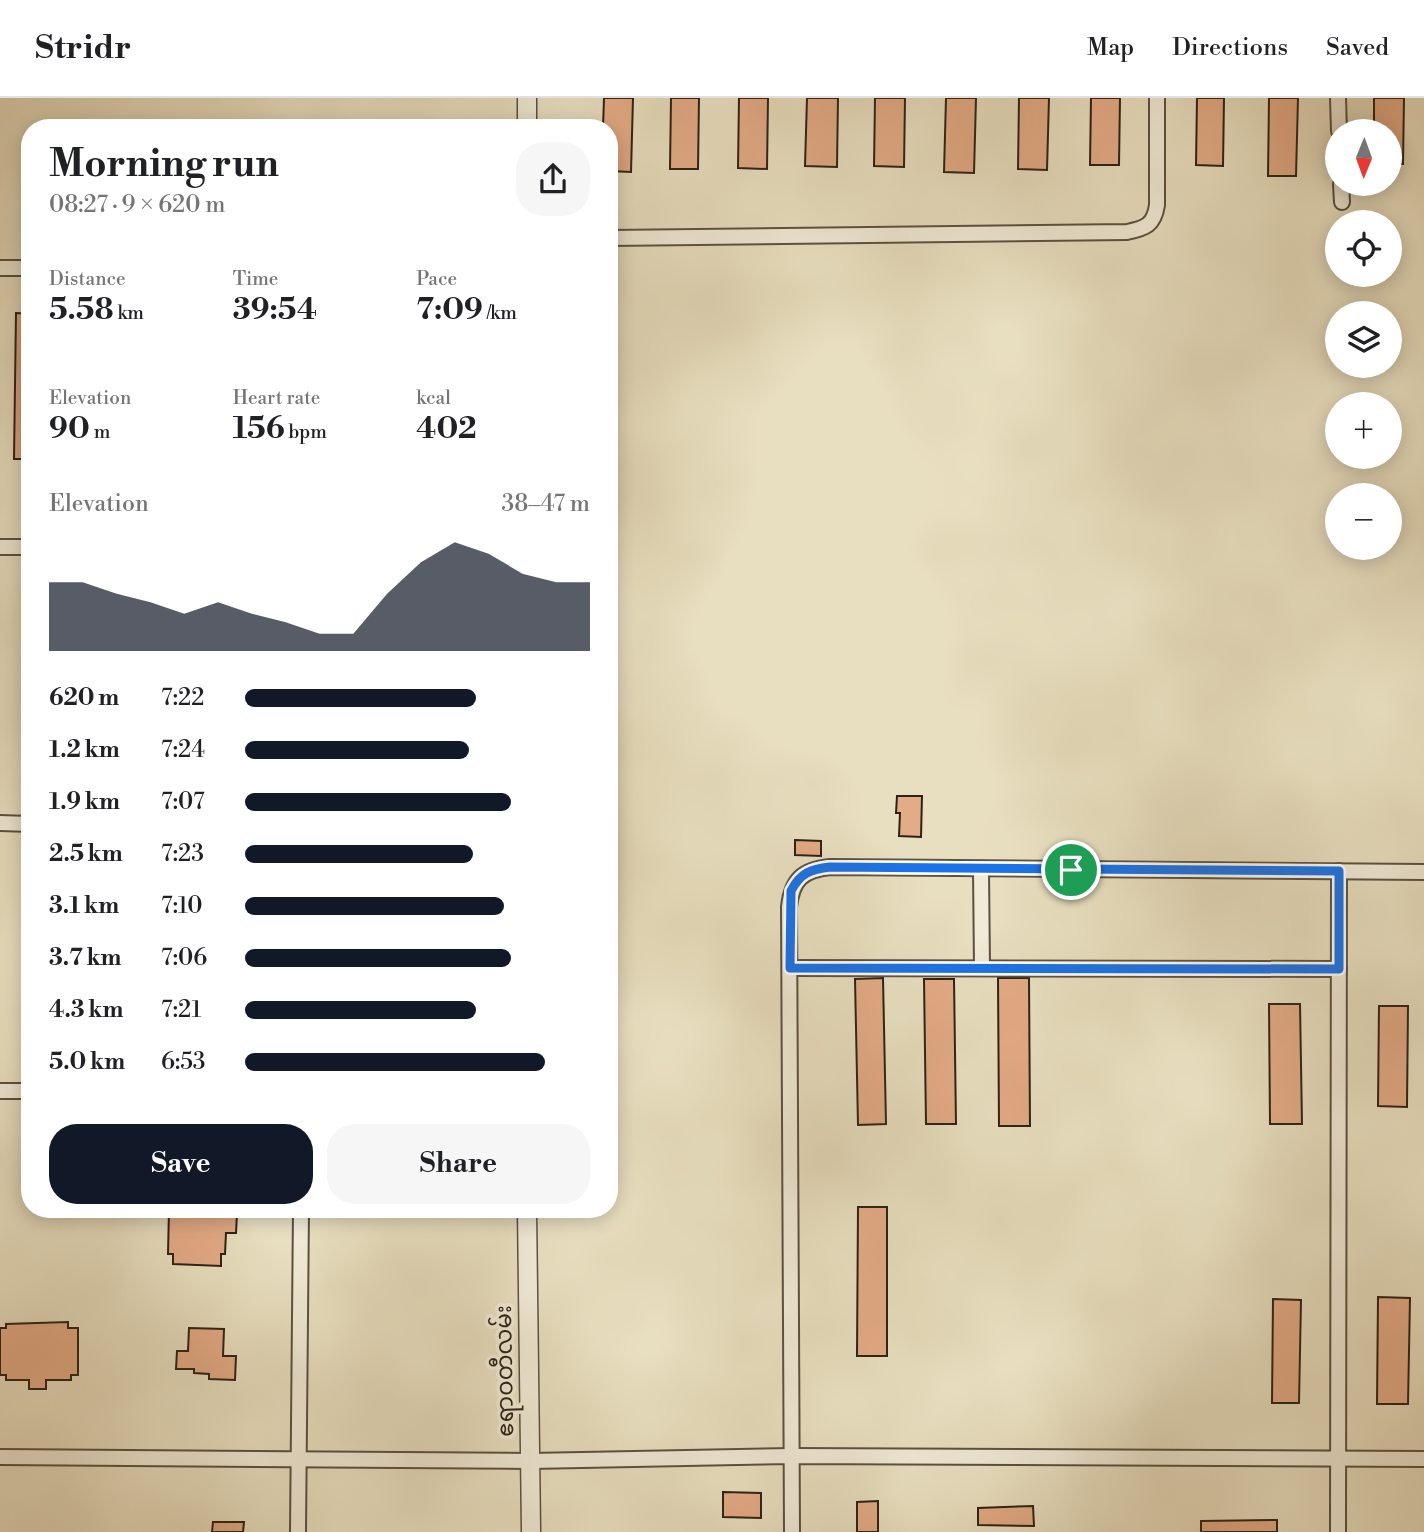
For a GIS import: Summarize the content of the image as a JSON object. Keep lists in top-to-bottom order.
{
  "streets": {
    "street": ["ဧရာဝတီလမ်း"]
  },
  "north": "bottom",
  "page": {
    "header": "Stridr",
    "nav": ["Map", "Directions", "Saved"],
    "map_buttons": ["+", "−"],
    "heading": ["Morning run", "08:27 · 9 × 620 m"],
    "stats": [
      ["Distance", "5.58 km"],
      ["Time", "39:54"],
      ["Pace", "7:09 /km"],
      ["Elevation", "90 m"],
      ["Heart rate", "156 bpm"],
      ["kcal", "402"]
    ],
    "chart": ["Elevation", "38–47 m"],
    "list": [
      {
        "name": "620 m",
        "note": "7:22"
      },
      {
        "name": "1.2 km",
        "note": "7:24"
      },
      {
        "name": "1.9 km",
        "note": "7:07"
      },
      {
        "name": "2.5 km",
        "note": "7:23"
      },
      {
        "name": "3.1 km",
        "note": "7:10"
      },
      {
        "name": "3.7 km",
        "note": "7:06"
      },
      {
        "name": "4.3 km",
        "note": "7:21"
      },
      {
        "name": "5.0 km",
        "note": "6:53"
      }
    ],
    "buttons": ["Save", "Share"]
  }
}
